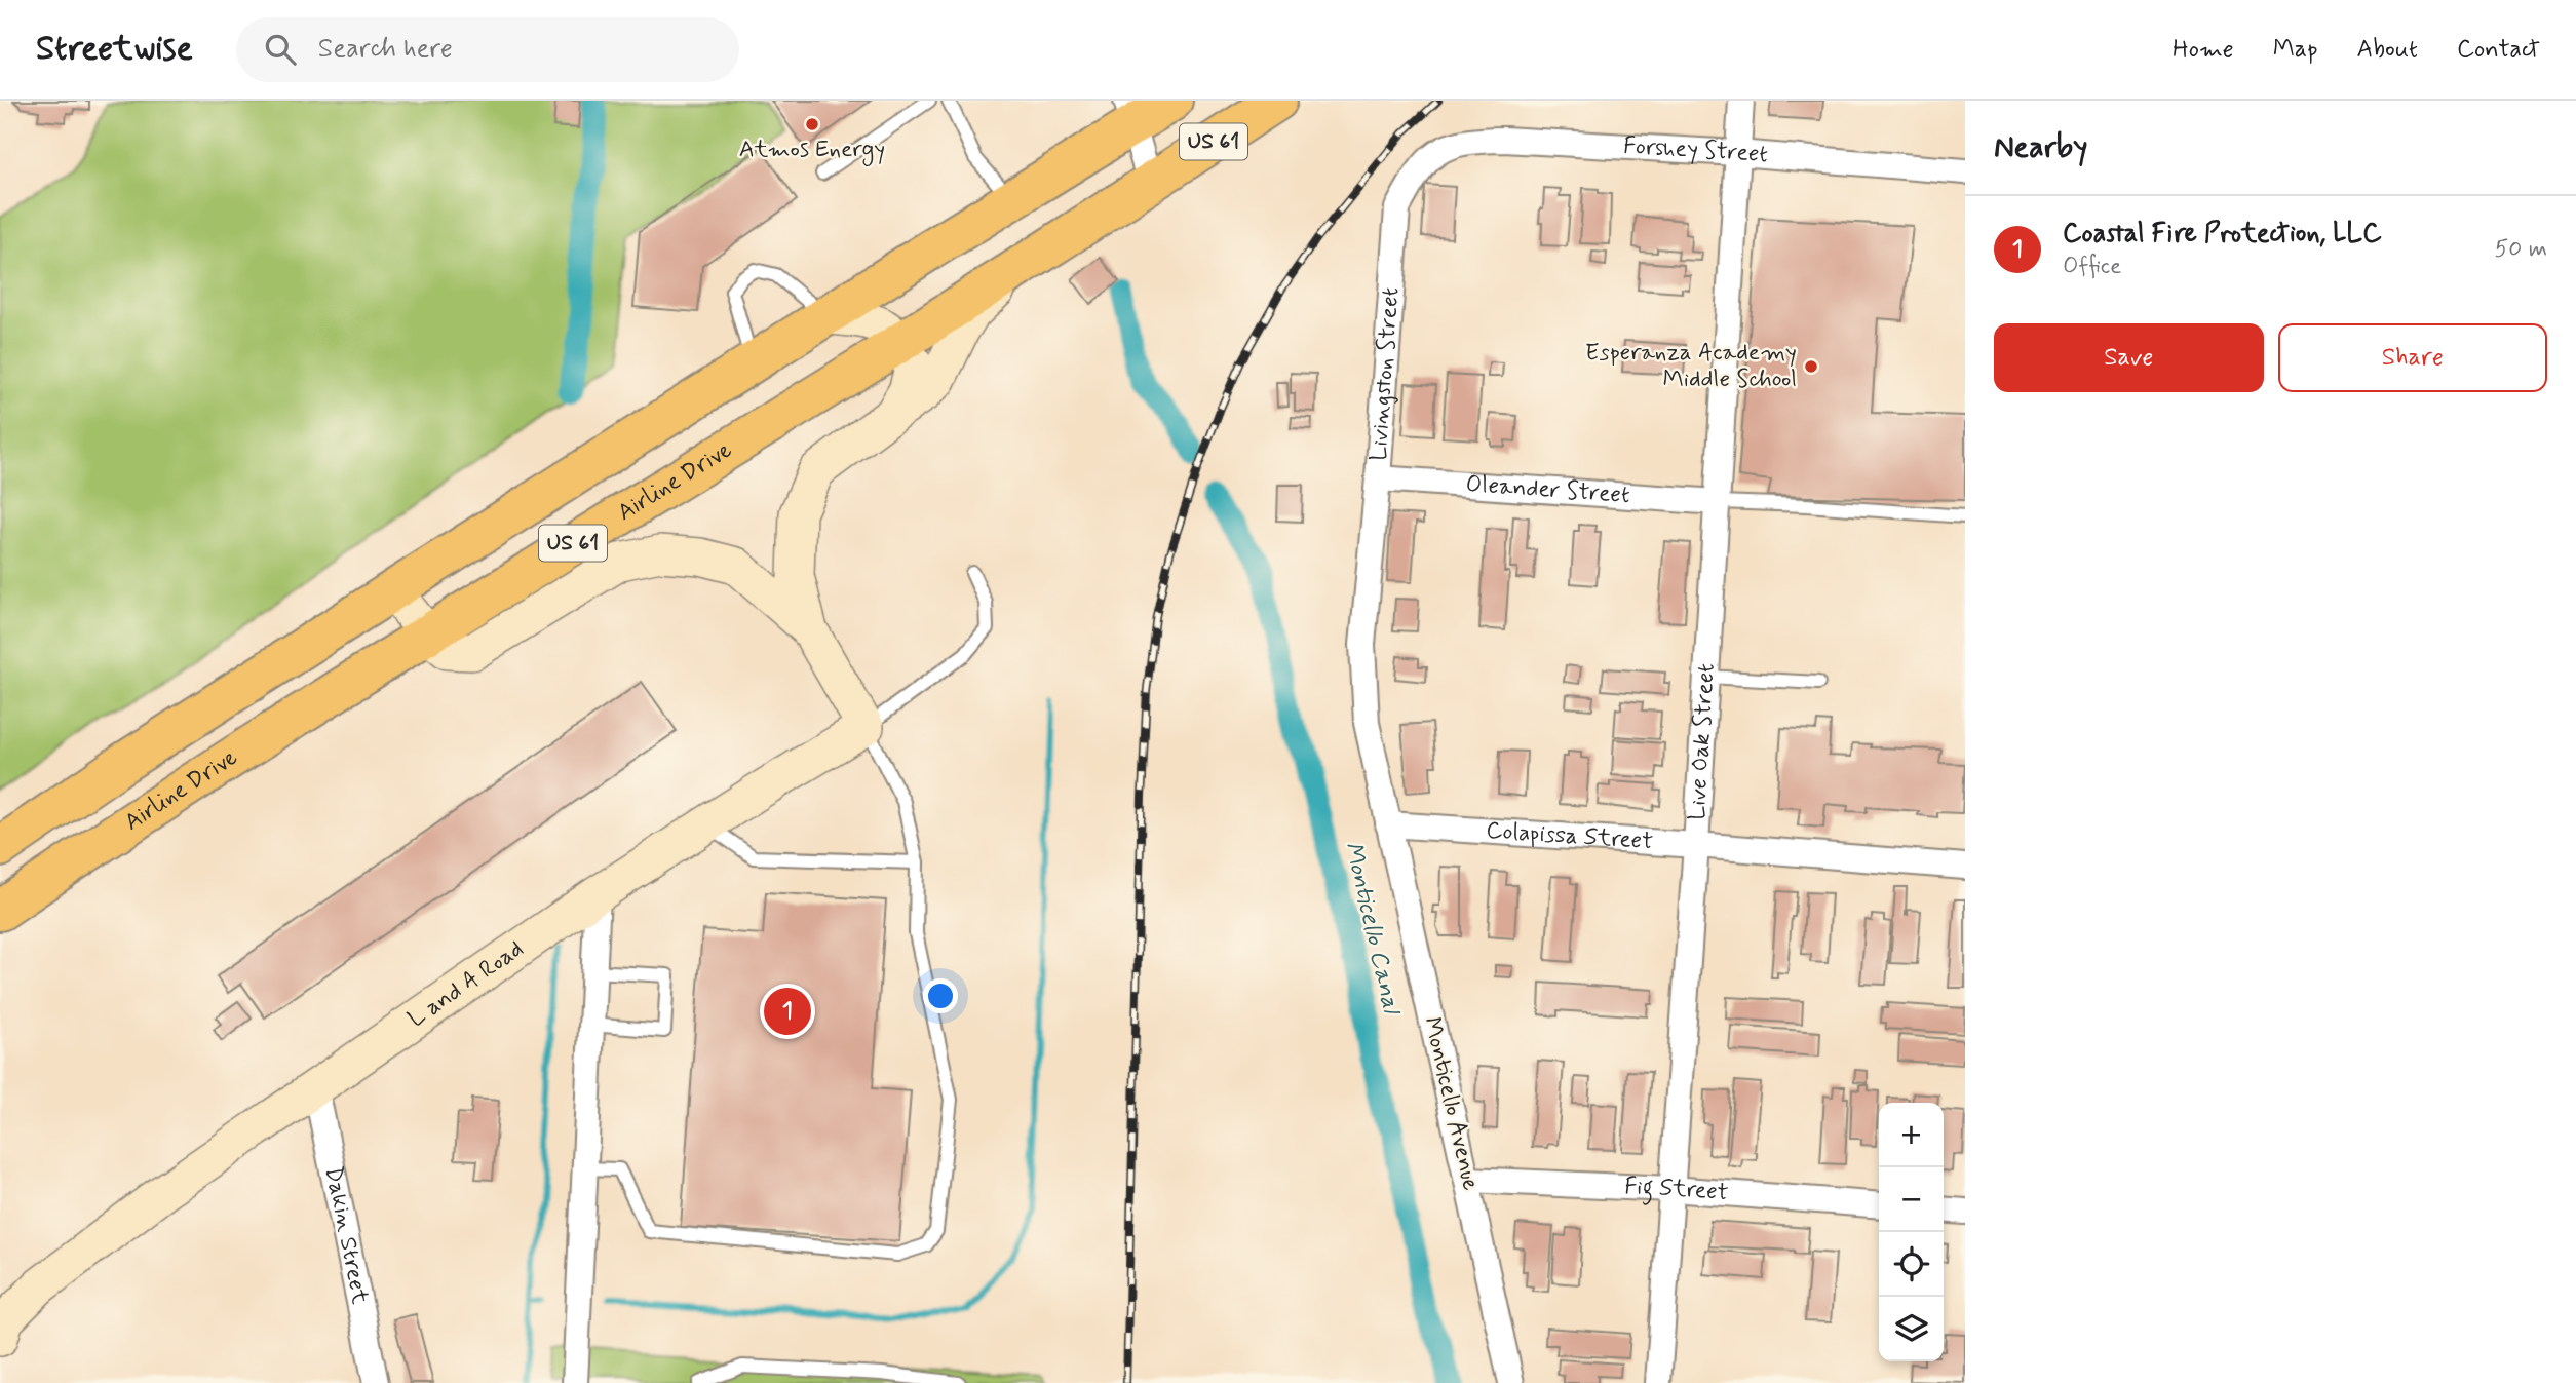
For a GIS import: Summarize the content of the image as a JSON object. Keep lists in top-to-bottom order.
{
  "streets": {
    "highway": ["US 61", "Airline Drive"],
    "street": [
      "Forshey Street",
      "Livingston Street",
      "Oleander Street",
      "Live Oak Street",
      "Colapissa Street",
      "L and A Road",
      "Monticello Avenue",
      "Fig Street",
      "Dakin Street"
    ]
  },
  "crossings": [
    ["Forshey Street", "Livingston Street"],
    ["Forshey Street", "Live Oak Street"],
    ["Livingston Street", "Oleander Street"],
    ["Livingston Street", "Colapissa Street"],
    ["Livingston Street", "Monticello Avenue"],
    ["Oleander Street", "Live Oak Street"],
    ["Live Oak Street", "Colapissa Street"],
    ["Live Oak Street", "Fig Street"],
    ["Colapissa Street", "Monticello Avenue"],
    ["L and A Road", "Dakin Street"],
    ["Monticello Avenue", "Fig Street"]
  ],
  "water": ["Monticello Canal"],
  "places": ["Atmos Energy", "Esperanza Academy Middle School"],
  "page": {
    "header": "Streetwise",
    "search": "Search here",
    "nav": [
      "Home",
      "Map",
      "About",
      "Contact"
    ],
    "heading": "Nearby",
    "list": [
      {
        "mark": "1",
        "name": "Coastal Fire Protection, LLC",
        "note": "Office",
        "value": "50 m"
      }
    ],
    "buttons": ["Save", "Share"],
    "pins": "1",
    "map_buttons": ["+", "−"]
  }
}
